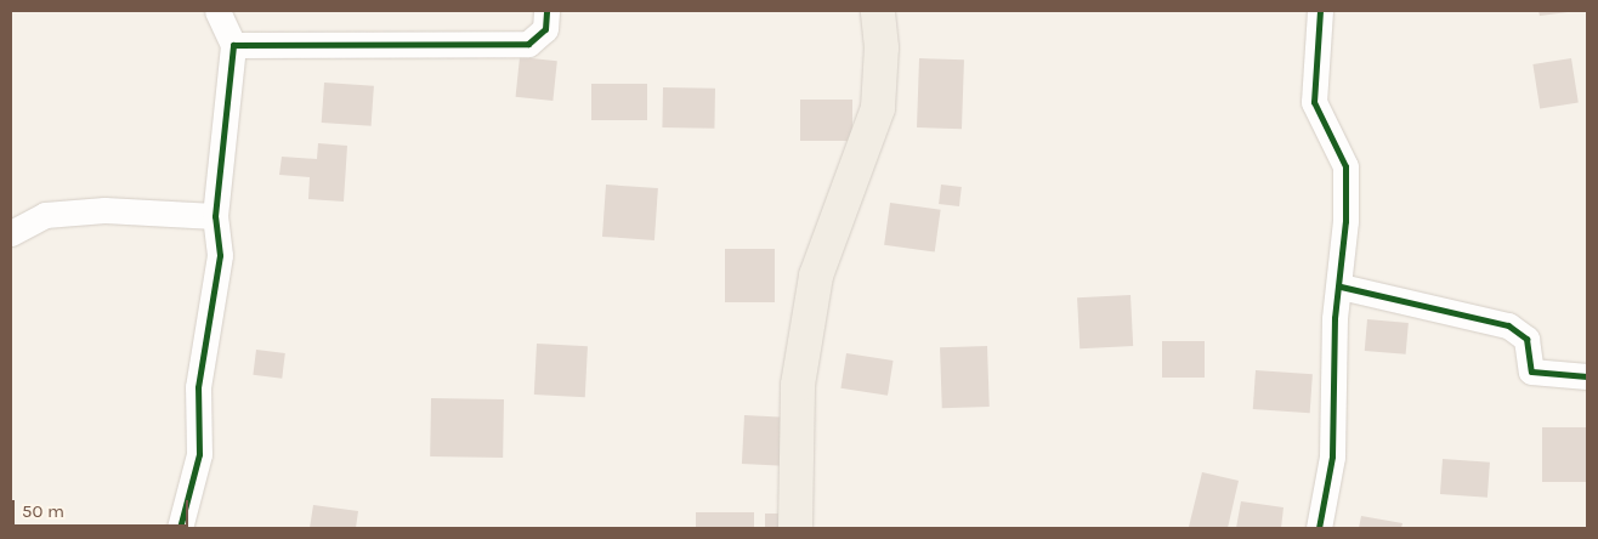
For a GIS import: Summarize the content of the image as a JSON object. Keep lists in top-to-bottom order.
{
  "scale_bar": "50 m"
}
